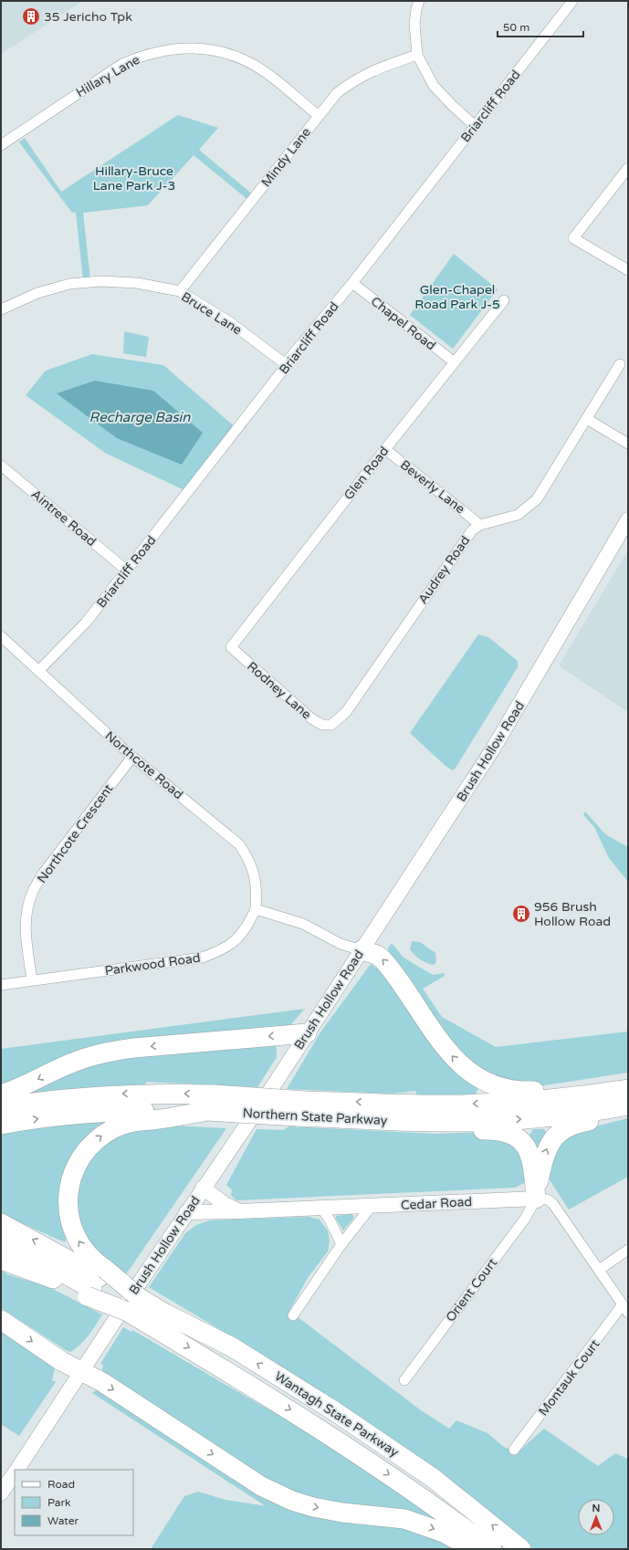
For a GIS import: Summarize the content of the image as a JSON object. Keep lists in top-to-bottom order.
{
  "streets": {
    "highway": ["Northern State Parkway", "Wantagh State Parkway"],
    "main road": ["Brush Hollow Road", "Cedar Road"],
    "street": [
      "Hillary Lane",
      "Briarcliff Road",
      "Mindy Lane",
      "Bruce Lane",
      "Chapel Road",
      "Glen Road",
      "Beverly Lane",
      "Aintree Road",
      "Audrey Road",
      "Rodney Lane",
      "Northcote Road",
      "Northcote Crescent",
      "Parkwood Road",
      "Orient Court",
      "Montauk Court"
    ]
  },
  "crossings": [
    ["Hillary Lane", "Mindy Lane"],
    ["Briarcliff Road", "Bruce Lane"],
    ["Briarcliff Road", "Chapel Road"],
    ["Briarcliff Road", "Aintree Road"],
    ["Briarcliff Road", "Northcote Road"],
    ["Mindy Lane", "Bruce Lane"],
    ["Chapel Road", "Glen Road"],
    ["Glen Road", "Beverly Lane"],
    ["Glen Road", "Rodney Lane"],
    ["Beverly Lane", "Audrey Road"],
    ["Audrey Road", "Rodney Lane"],
    ["Brush Hollow Road", "Cedar Road"],
    ["Northcote Road", "Northcote Crescent"],
    ["Northcote Road", "Parkwood Road"],
    ["Northcote Crescent", "Parkwood Road"],
    ["Cedar Road", "Orient Court"],
    ["Cedar Road", "Montauk Court"]
  ],
  "water": ["Recharge Basin"],
  "parks": ["Hillary-Bruce Lane Park J-3", "Glen-Chapel Road Park J-5"],
  "places": {
    "building": ["35 Jericho Tpk", "956 Brush Hollow Road"]
  },
  "legend": ["Road", "Park", "Water"],
  "scale_bar": "50 m",
  "north": "top"
}
